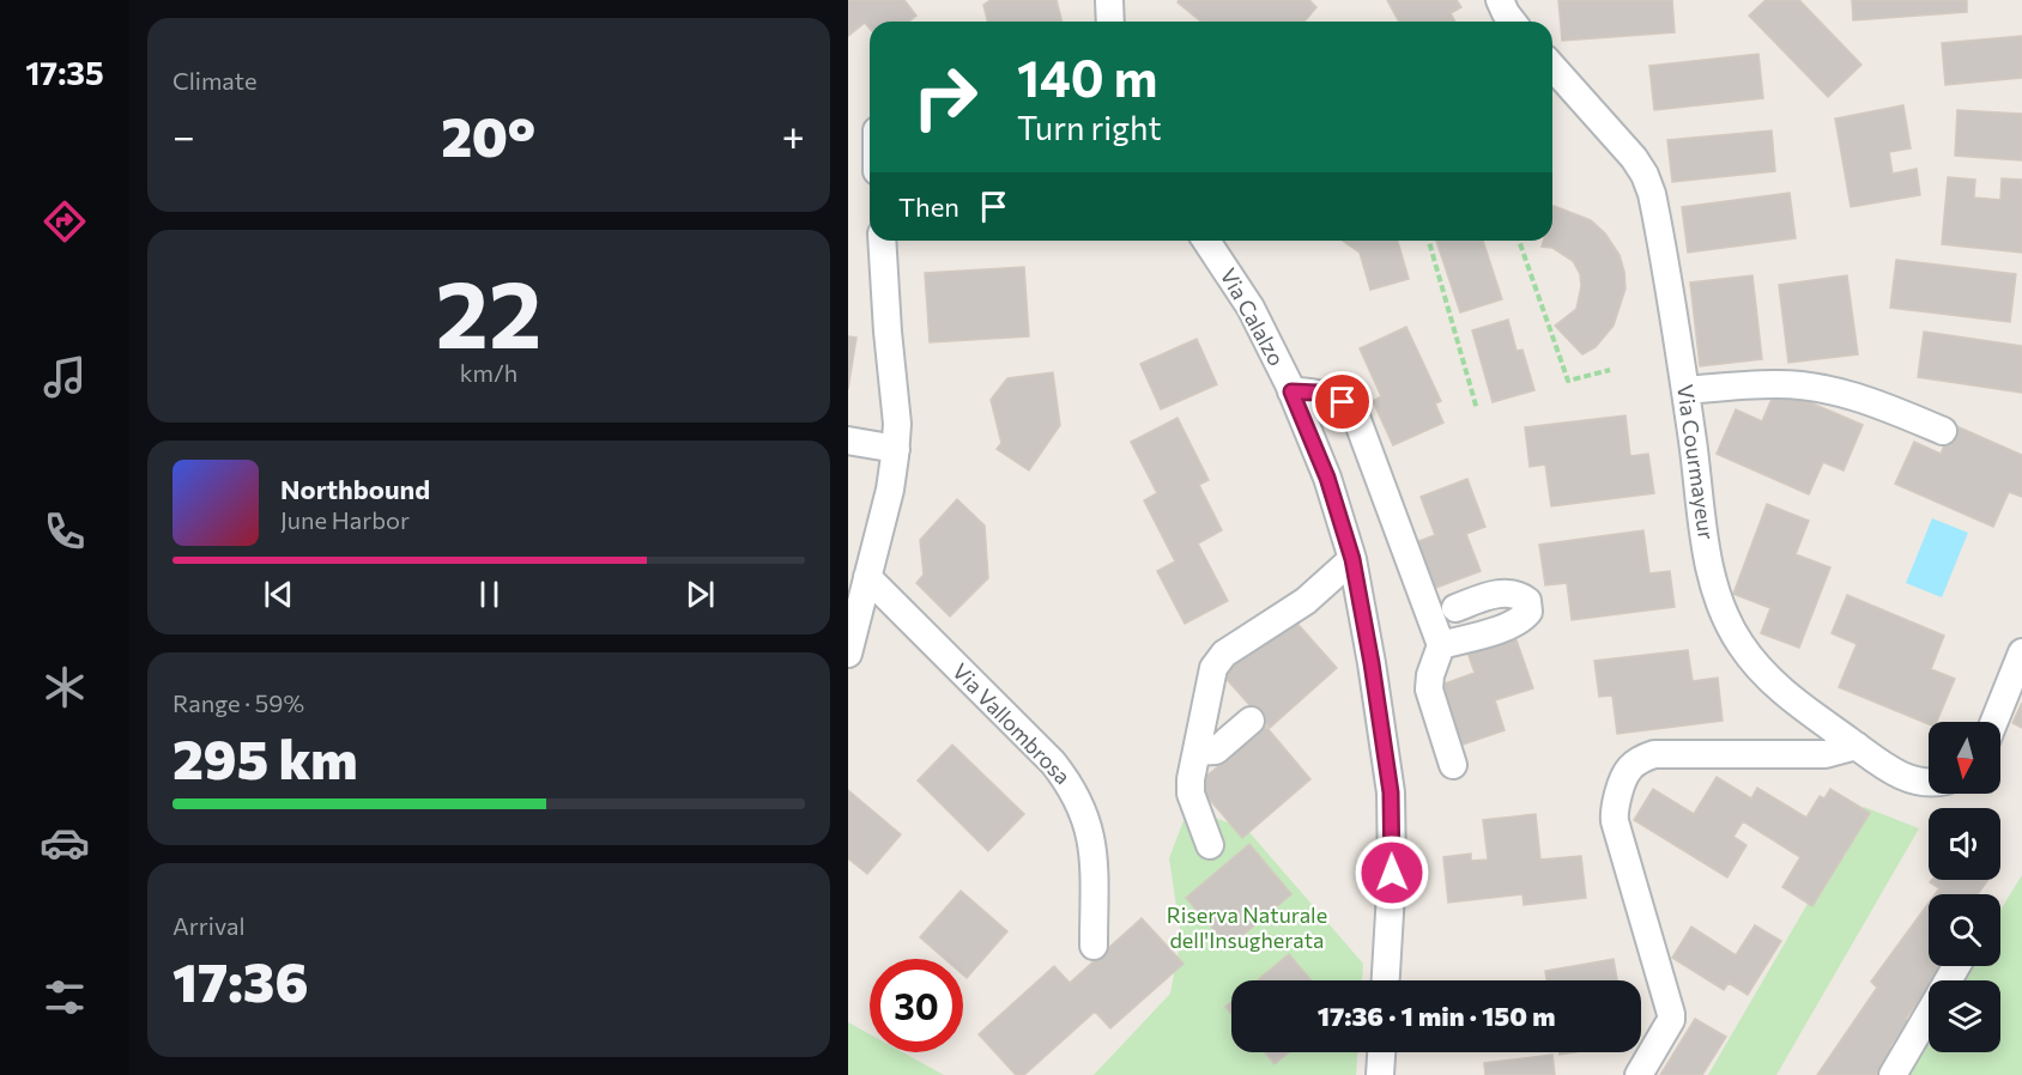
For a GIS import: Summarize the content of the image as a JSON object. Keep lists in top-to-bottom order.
{
  "streets": {
    "street": ["Via Calalzo", "Via Courmayeur", "Via Vallombrosa"]
  },
  "parks": ["Riserva Naturale dell'Insugherata"],
  "north": "bottom",
  "page": {
    "tabs": "17:35",
    "tile": [
      "Climate",
      ["22", "km/h"],
      ["Range · 59%", "295 km"],
      ["Arrival", "17:36"]
    ],
    "turn": ["140 m", "Turn right"],
    "heat": ["−", "20°", "+"],
    "then": "Then",
    "song": ["Northbound", "June Harbor"],
    "limit": "30",
    "trip": "17:36 · 1 min · 150 m"
  }
}
